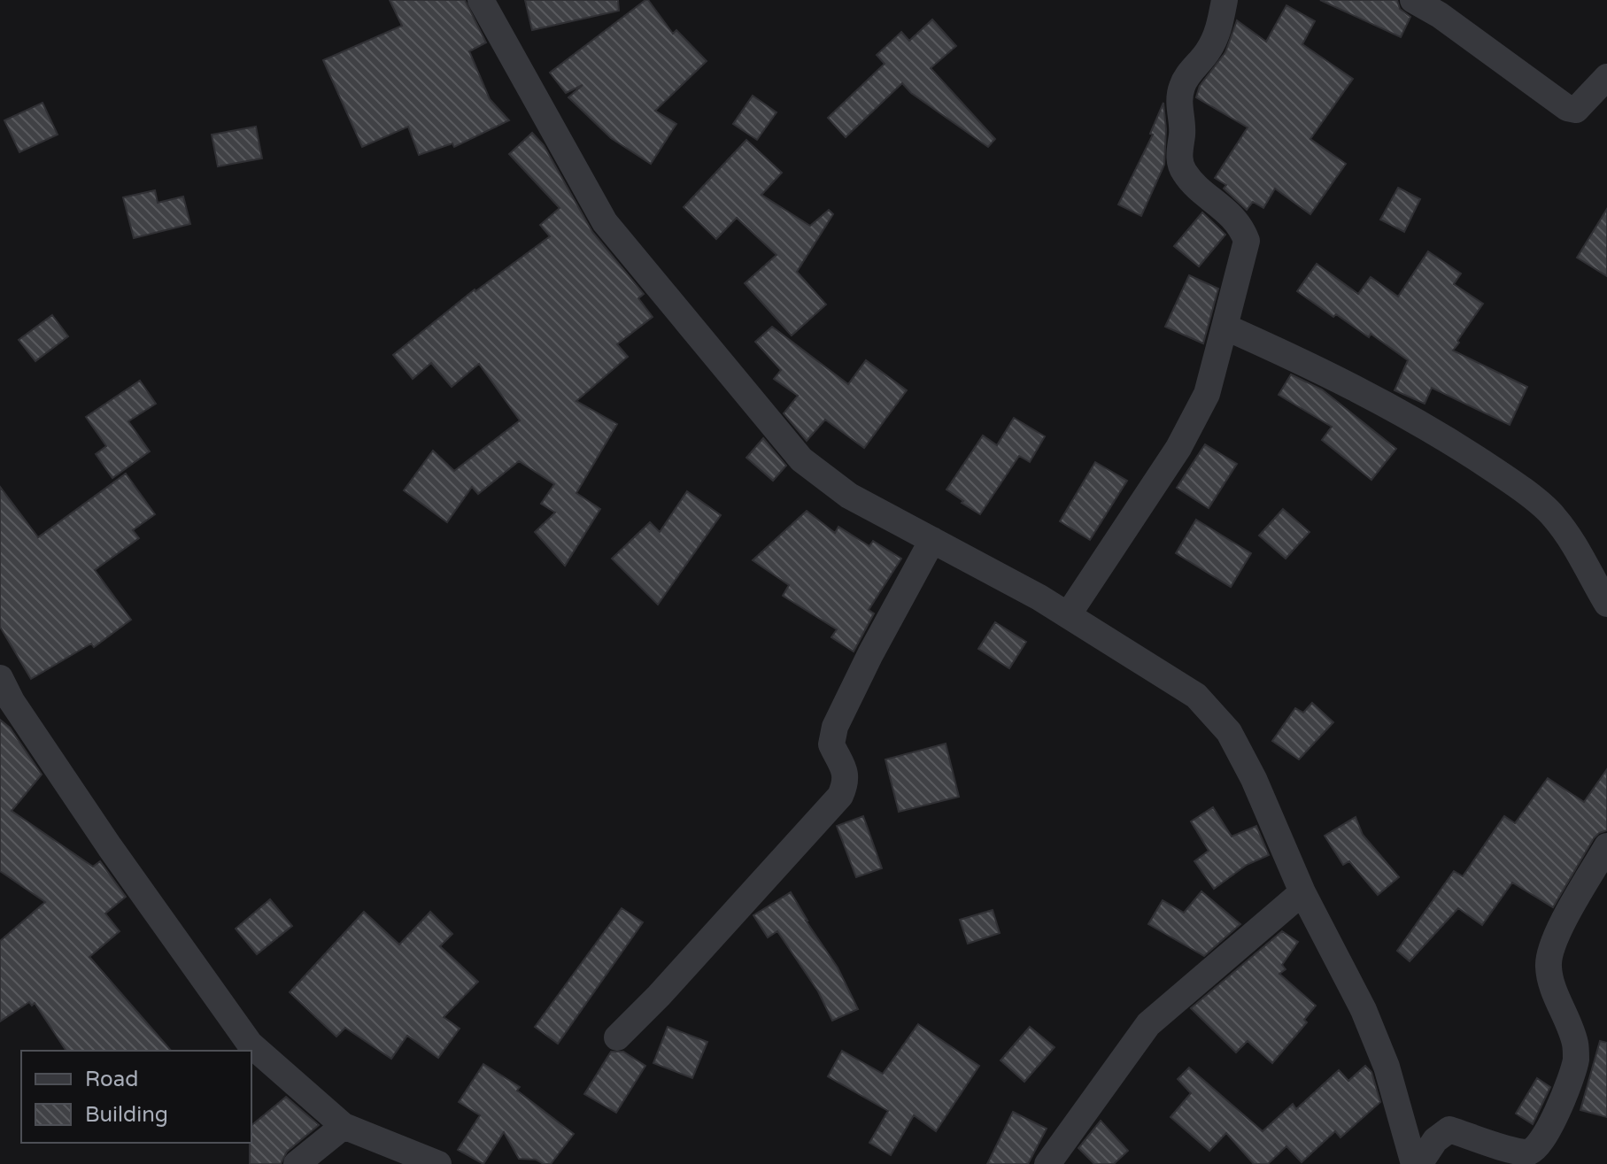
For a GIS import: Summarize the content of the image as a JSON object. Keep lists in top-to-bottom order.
{
  "legend": ["Road", "Building"]
}
